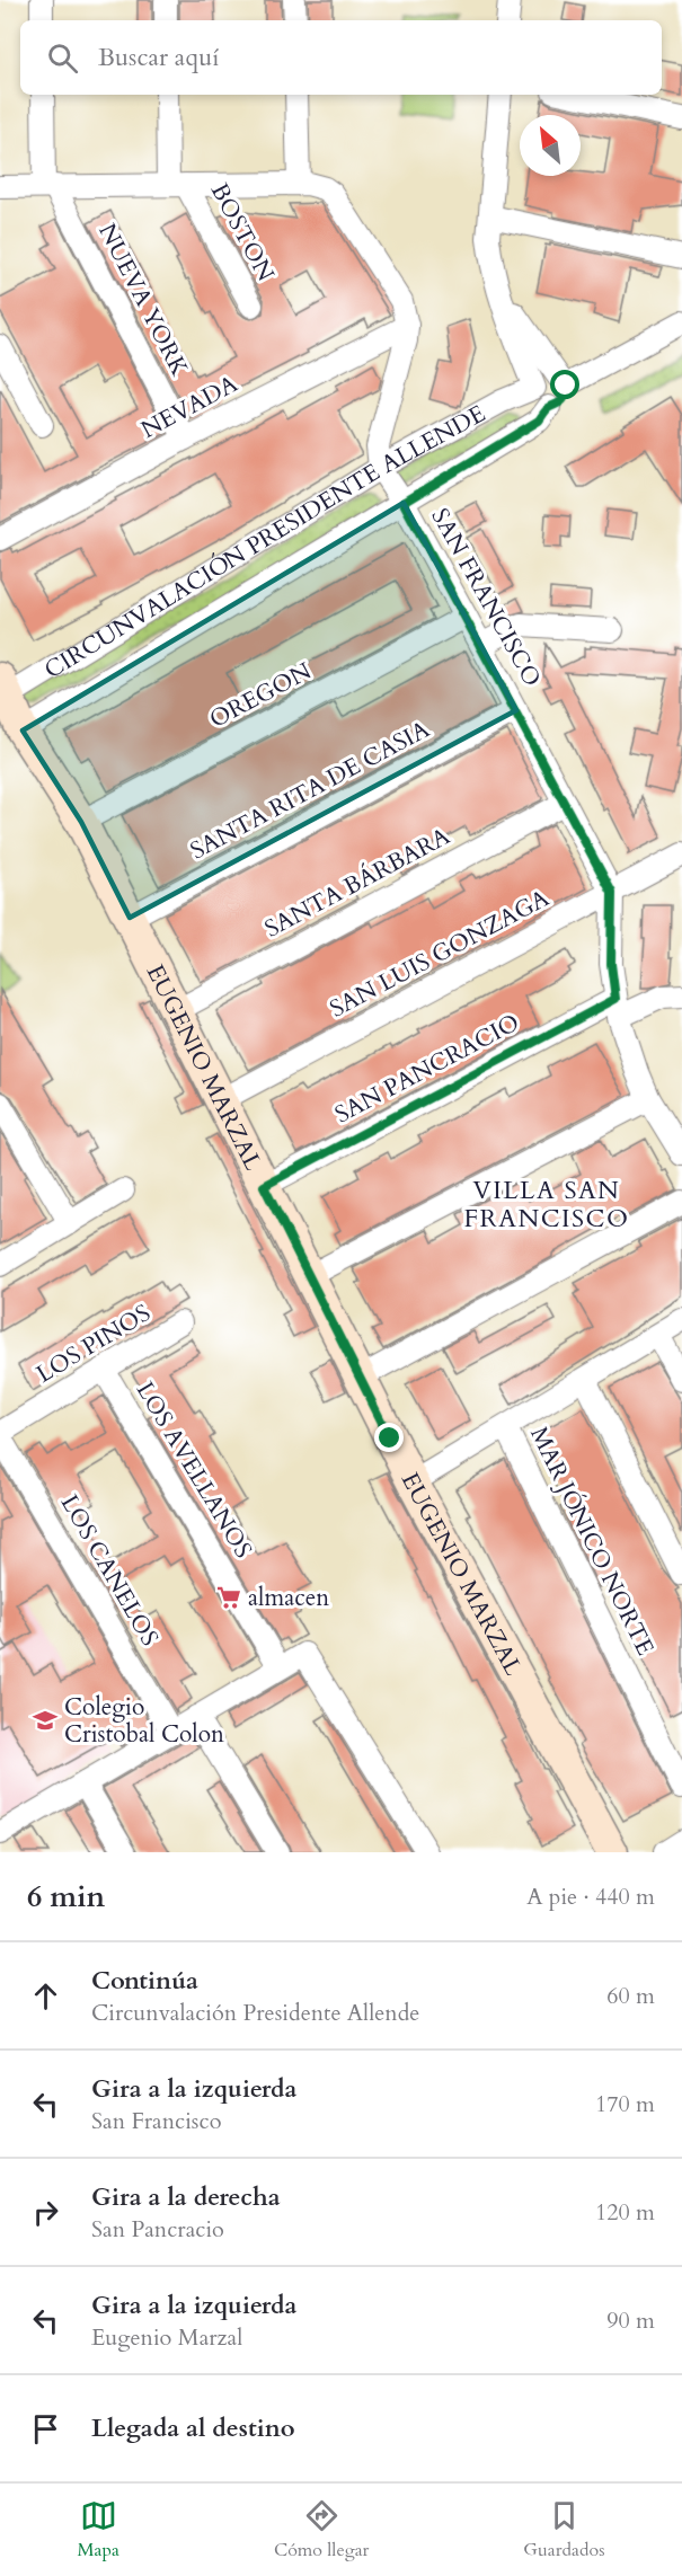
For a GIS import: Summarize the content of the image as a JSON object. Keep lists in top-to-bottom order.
{
  "streets": {
    "main road": ["EUGENIO MARZAL"],
    "street": [
      "BOSTON",
      "NUEVA YORK",
      "NEVADA",
      "CIRCUNVALACIÓN PRESIDENTE ALLENDE",
      "SAN FRANCISCO",
      "OREGON",
      "SANTA RITA DE CASIA",
      "SANTA BÁRBARA",
      "SAN LUIS GONZAGA",
      "SAN PANCRACIO",
      "LOS PINOS",
      "LOS AVELLANOS",
      "MAR JÓNICO NORTE",
      "LOS CANELOS"
    ]
  },
  "crossings": [
    ["NUEVA YORK", "NEVADA"],
    ["CIRCUNVALACIÓN PRESIDENTE ALLENDE", "SAN FRANCISCO"],
    ["CIRCUNVALACIÓN PRESIDENTE ALLENDE", "EUGENIO MARZAL"],
    ["SAN FRANCISCO", "OREGON"],
    ["SAN FRANCISCO", "SANTA RITA DE CASIA"],
    ["SAN FRANCISCO", "SANTA BÁRBARA"],
    ["SAN FRANCISCO", "SAN LUIS GONZAGA"],
    ["SAN FRANCISCO", "SAN PANCRACIO"],
    ["OREGON", "EUGENIO MARZAL"],
    ["SANTA RITA DE CASIA", "EUGENIO MARZAL"],
    ["SANTA BÁRBARA", "EUGENIO MARZAL"],
    ["SAN LUIS GONZAGA", "EUGENIO MARZAL"],
    ["EUGENIO MARZAL", "SAN PANCRACIO"],
    ["LOS PINOS", "LOS AVELLANOS"],
    ["LOS PINOS", "LOS CANELOS"]
  ],
  "districts": ["VILLA SAN FRANCISCO"],
  "places": {
    "supermarket": ["almacen"],
    "school or university": ["Colegio Cristobal Colon"]
  },
  "north": "top left",
  "page": {
    "search": "Buscar aquí",
    "heading": ["6 min", "A pie · 440 m"],
    "list": [
      ["Continúa", "Circunvalación Presidente Allende", "60 m"],
      ["Gira a la izquierda", "San Francisco", "170 m"],
      ["Gira a la derecha", "San Pancracio", "120 m"],
      ["Gira a la izquierda", "Eugenio Marzal", "90 m"],
      "Llegada al destino"
    ],
    "nav": ["Mapa", "Cómo llegar", "Guardados"]
  }
}
